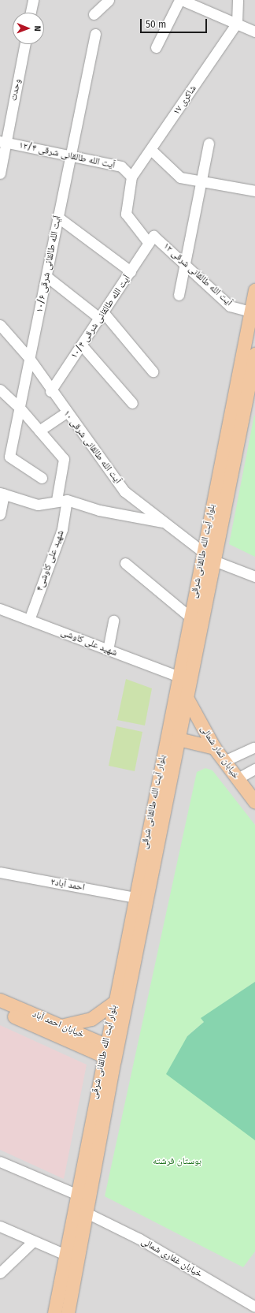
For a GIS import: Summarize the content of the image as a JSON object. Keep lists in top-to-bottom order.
{
  "streets": {
    "main road": ["بلوار آیت الله طالقانی شرقی", "خیابان تمار شمالی", "خیابان احمد آباد"],
    "street": [
      "وحدت",
      "شاکری ۱۷",
      "آیت الله طالقانی شرقی ۱۲/۴",
      "آیت الله طالقانی شرقی ۱۰/۶",
      "آیت الله طالقانی شرقی ۱۲",
      "آیت الله طالقانی شرقی ۱۰/۴",
      "آیت الله طالقانی شرقی ۱۰",
      "شهید علی کاوشی۴",
      "شهید علی کاوشی",
      "احمد آباد۲",
      "خیابان غفاری شمالی"
    ]
  },
  "crossings": [
    ["وحدت", "آیت الله طالقانی شرقی ۱۲/۴"],
    ["شاکری ۱۷", "آیت الله طالقانی شرقی ۱۲/۴"],
    ["آیت الله طالقانی شرقی ۱۲/۴", "آیت الله طالقانی شرقی ۱۰/۶"],
    ["آیت الله طالقانی شرقی ۱۰/۶", "آیت الله طالقانی شرقی ۱۰"],
    ["آیت الله طالقانی شرقی ۱۲", "آیت الله طالقانی شرقی ۱۰/۴"],
    ["آیت الله طالقانی شرقی ۱۲", "بلوار آیت الله طالقانی شرقی"],
    ["آیت الله طالقانی شرقی ۱۰/۴", "آیت الله طالقانی شرقی ۱۰"],
    ["آیت الله طالقانی شرقی ۱۰", "بلوار آیت الله طالقانی شرقی"],
    ["بلوار آیت الله طالقانی شرقی", "شهید علی کاوشی"],
    ["بلوار آیت الله طالقانی شرقی", "خیابان تمار شمالی"],
    ["بلوار آیت الله طالقانی شرقی", "احمد آباد۲"],
    ["بلوار آیت الله طالقانی شرقی", "خیابان احمد آباد"],
    ["بلوار آیت الله طالقانی شرقی", "خیابان غفاری شمالی"],
    ["شهید علی کاوشی۴", "شهید علی کاوشی"]
  ],
  "parks": ["بوستان فرشته"],
  "scale_bar": "50 m",
  "north": "right"
}
